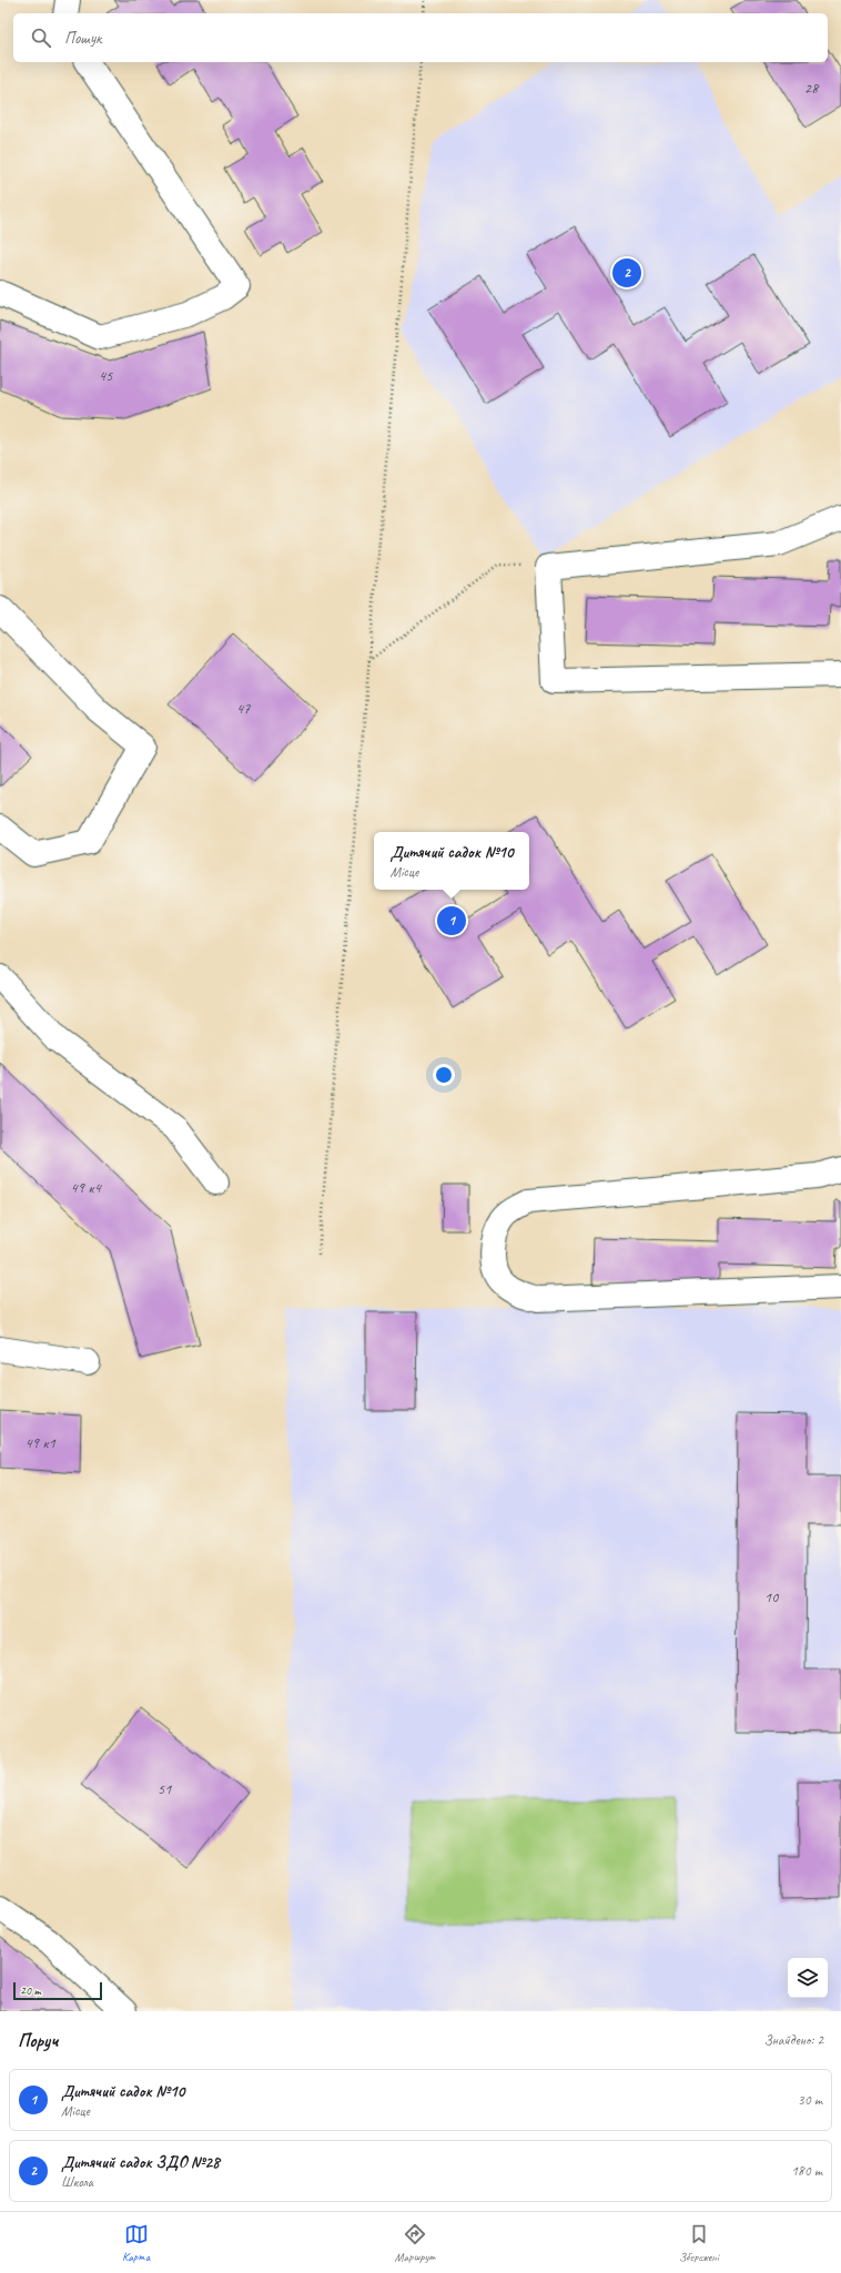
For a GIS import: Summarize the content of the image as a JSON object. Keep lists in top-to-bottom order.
{
  "house_numbers": [
    "28",
    "45",
    "47",
    "49 к4",
    "49 к1",
    "10",
    "51"
  ],
  "scale_bar": "20 m",
  "page": {
    "search": "Пошук",
    "pins": ["2", "1"],
    "popup": ["Дитячий садок №10", "Місце"],
    "scale": "20 m",
    "heading": ["Поруч", "Знайдено: 2"],
    "list": [
      {
        "mark": "1",
        "name": "Дитячий садок №10",
        "note": "Місце",
        "value": "30 m"
      },
      {
        "mark": "2",
        "name": "Дитячий садок ЗДО №28",
        "note": "Школа",
        "value": "180 m"
      }
    ],
    "nav": ["Карта", "Маршрут", "Збережені"]
  }
}
